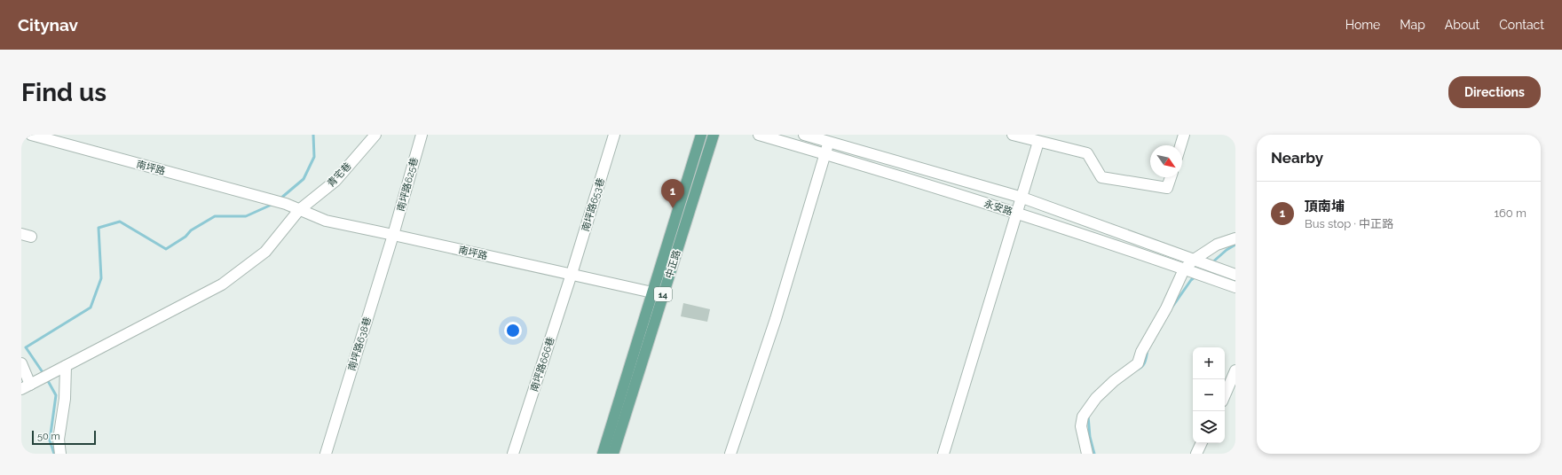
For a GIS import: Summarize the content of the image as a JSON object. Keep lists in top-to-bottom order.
{
  "streets": {
    "main road": ["中正路", "14"],
    "street": [
      "南坪路",
      "青宅巷",
      "南坪路625巷",
      "南坪路653巷",
      "永安路",
      "南坪路638巷",
      "南坪路666巷"
    ]
  },
  "crossings": [
    ["南坪路", "青宅巷"],
    ["南坪路", "南坪路625巷"],
    ["南坪路", "南坪路653巷"],
    ["南坪路", "中正路"],
    ["南坪路", "南坪路638巷"],
    ["南坪路", "南坪路666巷"],
    ["南坪路625巷", "南坪路638巷"],
    ["南坪路653巷", "南坪路666巷"]
  ],
  "scale_bar": "50 m",
  "north": "bottom right",
  "page": {
    "header": "Citynav",
    "nav": [
      "Home",
      "Map",
      "About",
      "Contact"
    ],
    "buttons": "Directions",
    "title": "Find us",
    "heading": "Nearby",
    "pins": "1",
    "list": [
      {
        "mark": "1",
        "name": "頂南埔",
        "note": "Bus stop · 中正路",
        "value": "160 m"
      }
    ],
    "map_buttons": ["+", "−"],
    "scale": "50 m"
  }
}
